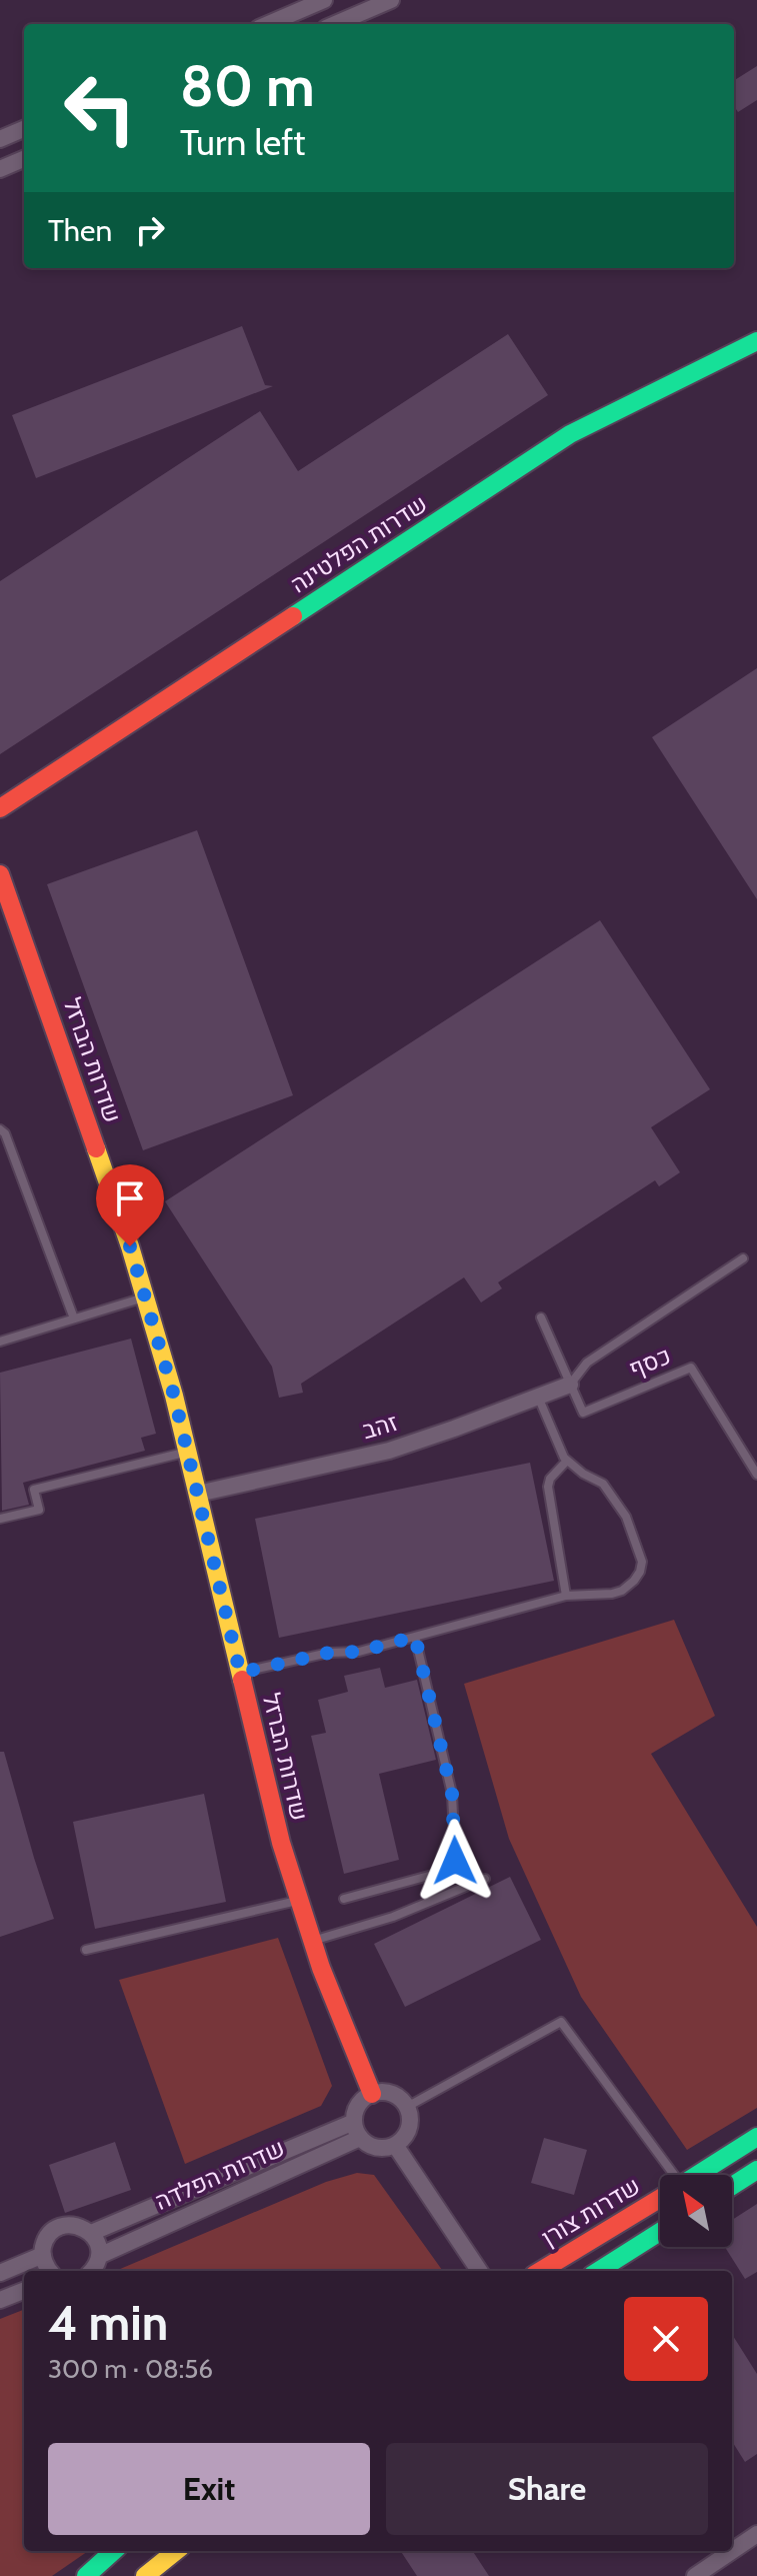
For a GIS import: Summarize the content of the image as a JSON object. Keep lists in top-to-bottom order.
{
  "streets": {
    "street": [
      "שדרות הפלטינה",
      "שדרות הברזל",
      "זהב",
      "שדרות הפלדה",
      "שדרות צורן"
    ],
    "lane": ["כסף"]
  },
  "crossings": [
    ["שדרות הברזל", "זהב"],
    ["שדרות הברזל", "שדרות הפלדה"],
    ["כסף", "זהב"]
  ],
  "north": "top left",
  "page": {
    "turn": ["80 m", "Turn left"],
    "then": "Then",
    "heading": ["4 min", "300 m · 08:56"],
    "buttons": ["Exit", "Share"]
  }
}
